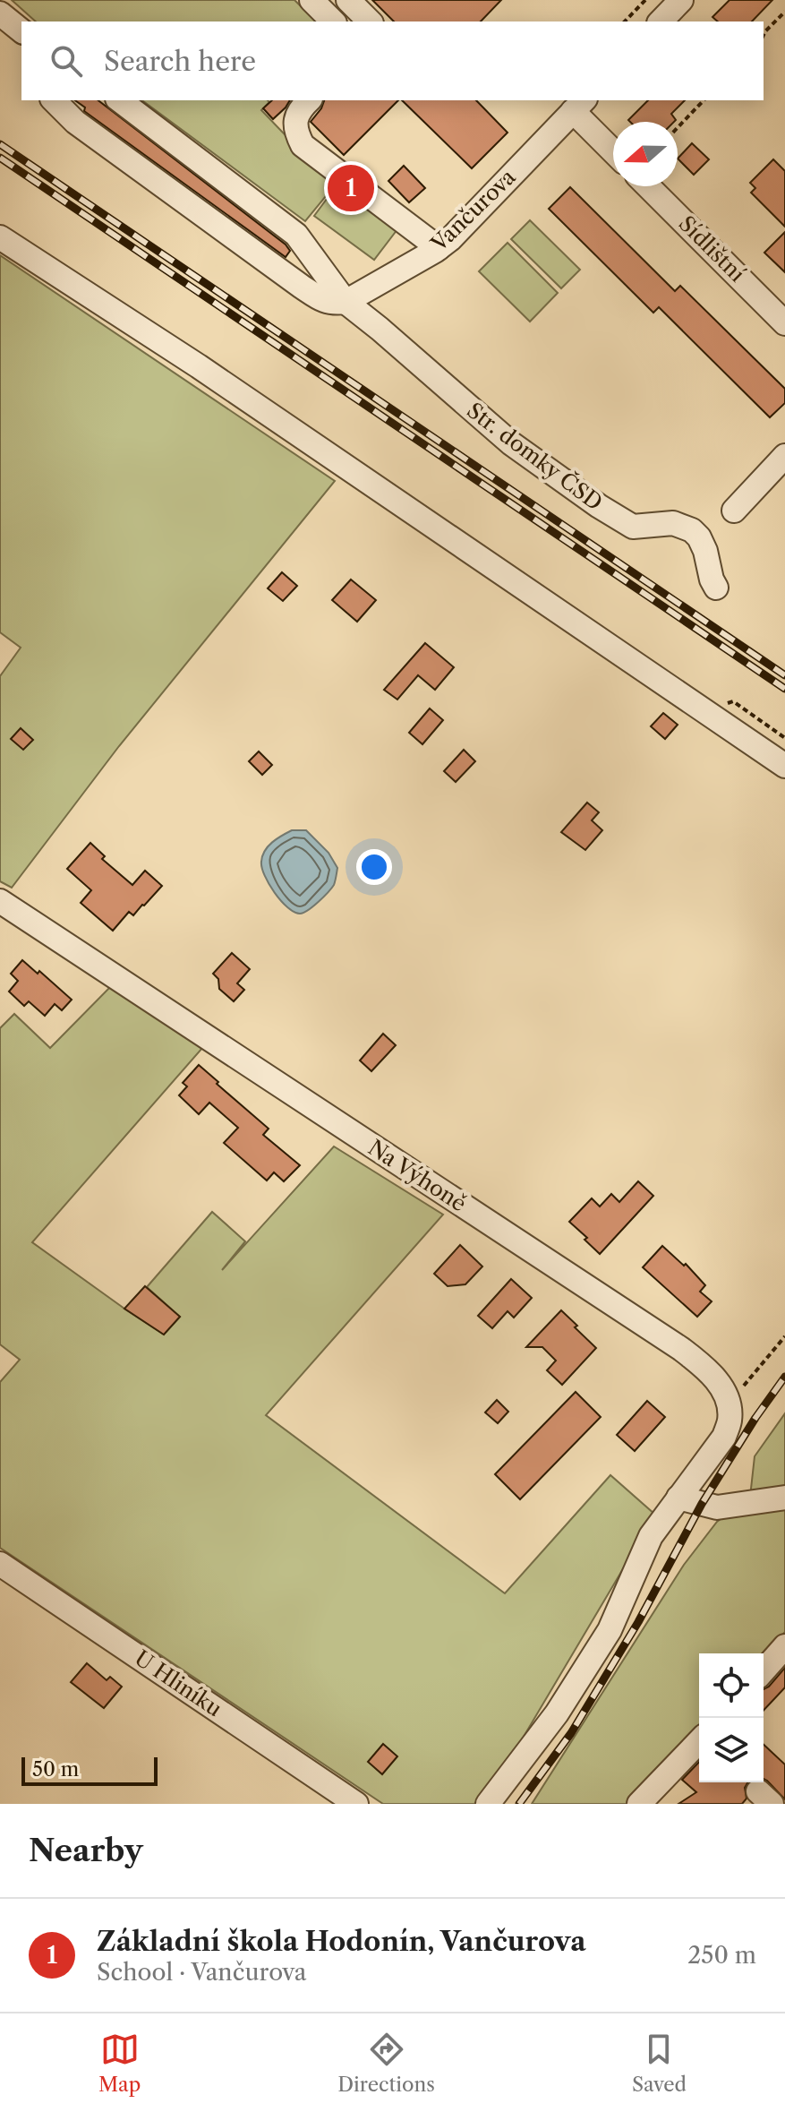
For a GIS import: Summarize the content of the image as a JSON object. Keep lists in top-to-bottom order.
{
  "streets": {
    "street": [
      "Vančurova",
      "Sídlištní",
      "Str. domky ČSD",
      "Na Výhoně",
      "U Hliníku"
    ]
  },
  "crossings": [
    ["Vančurova", "Str. domky ČSD"]
  ],
  "scale_bar": "50 m",
  "north": "left",
  "page": {
    "search": "Search here",
    "pins": "1",
    "scale": "50 m",
    "heading": "Nearby",
    "list": [
      {
        "mark": "1",
        "name": "Základní škola Hodonín, Vančurova",
        "note": "School · Vančurova",
        "value": "250 m"
      }
    ],
    "nav": ["Map", "Directions", "Saved"]
  }
}
